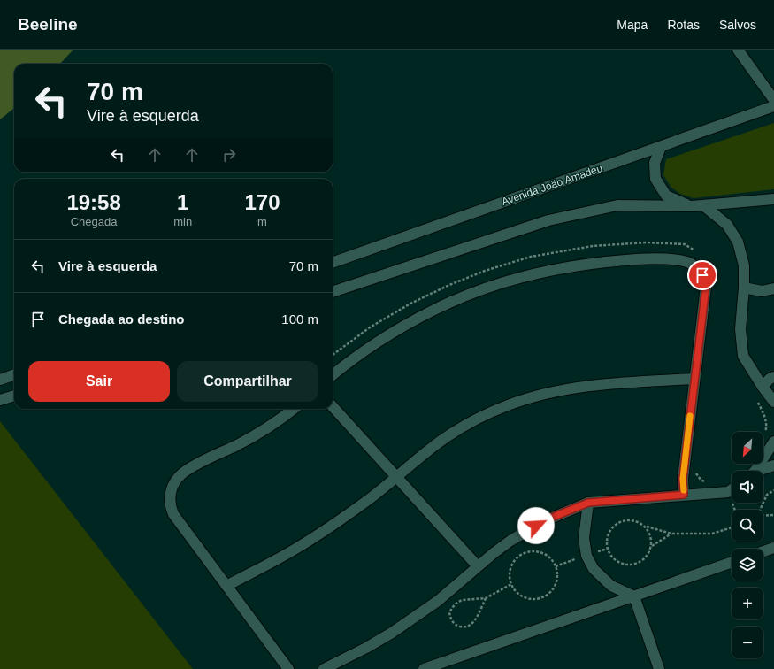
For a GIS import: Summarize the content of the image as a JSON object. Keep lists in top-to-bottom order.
{
  "streets": {
    "street": ["Avenida João Amadeu"]
  },
  "north": "bottom left",
  "page": {
    "header": "Beeline",
    "nav": ["Mapa", "Rotas", "Salvos"],
    "turn": ["70 m", "Vire à esquerda"],
    "eta": [
      "19:58",
      "Chegada",
      "1",
      "min",
      "170",
      "m"
    ],
    "list": [
      {
        "name": "Vire à esquerda",
        "value": "70 m"
      },
      {
        "name": "Chegada ao destino",
        "value": "100 m"
      }
    ],
    "buttons": ["Sair", "Compartilhar"],
    "map_buttons": ["+", "−"]
  }
}
